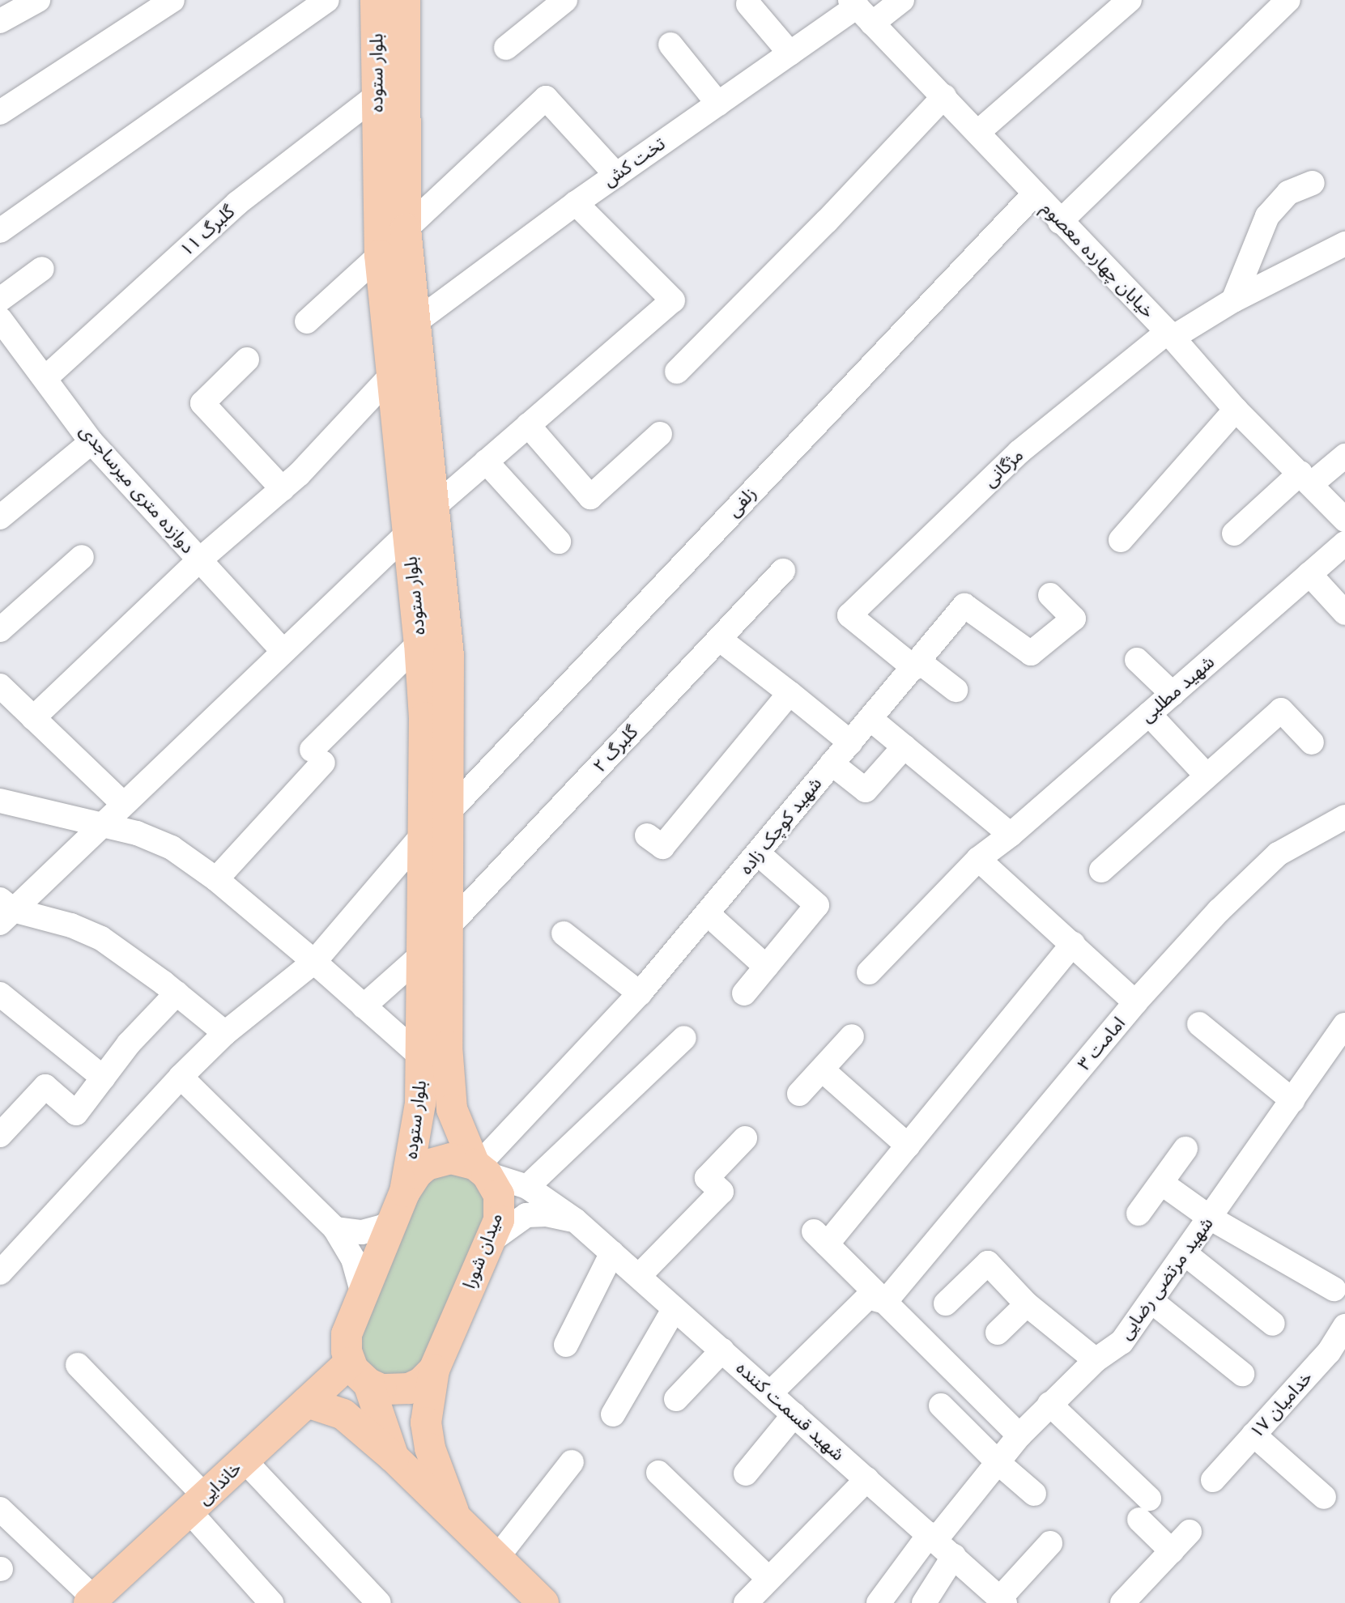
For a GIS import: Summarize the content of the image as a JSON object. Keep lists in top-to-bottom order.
{
  "streets": {
    "main road": ["بلوار ستوده", "میدان شورا", "خاندایی"],
    "street": [
      "تخت کش",
      "گلبرگ ۱۱",
      "خیابان چهارده معصوم",
      "مژگانی",
      "دوازده متری میرساجدی",
      "زلفی",
      "شهید مطلبی",
      "گلبرگ ۲",
      "شهید کوچک زاده",
      "امامت ۳",
      "شهید مرتضی رضایی",
      "خدامیان ۱۷",
      "شهید قسمت کننده"
    ]
  },
  "crossings": [
    ["بلوار ستوده", "تخت کش"],
    ["بلوار ستوده", "گلبرگ ۱۱"],
    ["بلوار ستوده", "زلفی"],
    ["بلوار ستوده", "گلبرگ ۲"],
    ["بلوار ستوده", "شهید کوچک زاده"],
    ["بلوار ستوده", "میدان شورا"],
    ["بلوار ستوده", "شهید قسمت کننده"],
    ["تخت کش", "خیابان چهارده معصوم"],
    ["گلبرگ ۱۱", "دوازده متری میرساجدی"],
    ["خیابان چهارده معصوم", "مژگانی"],
    ["خیابان چهارده معصوم", "زلفی"],
    ["مژگانی", "شهید کوچک زاده"],
    ["شهید کوچک زاده", "میدان شورا"],
    ["شهید کوچک زاده", "شهید قسمت کننده"],
    ["میدان شورا", "شهید قسمت کننده"],
    ["شهید مرتضی رضایی", "شهید قسمت کننده"]
  ]
}
